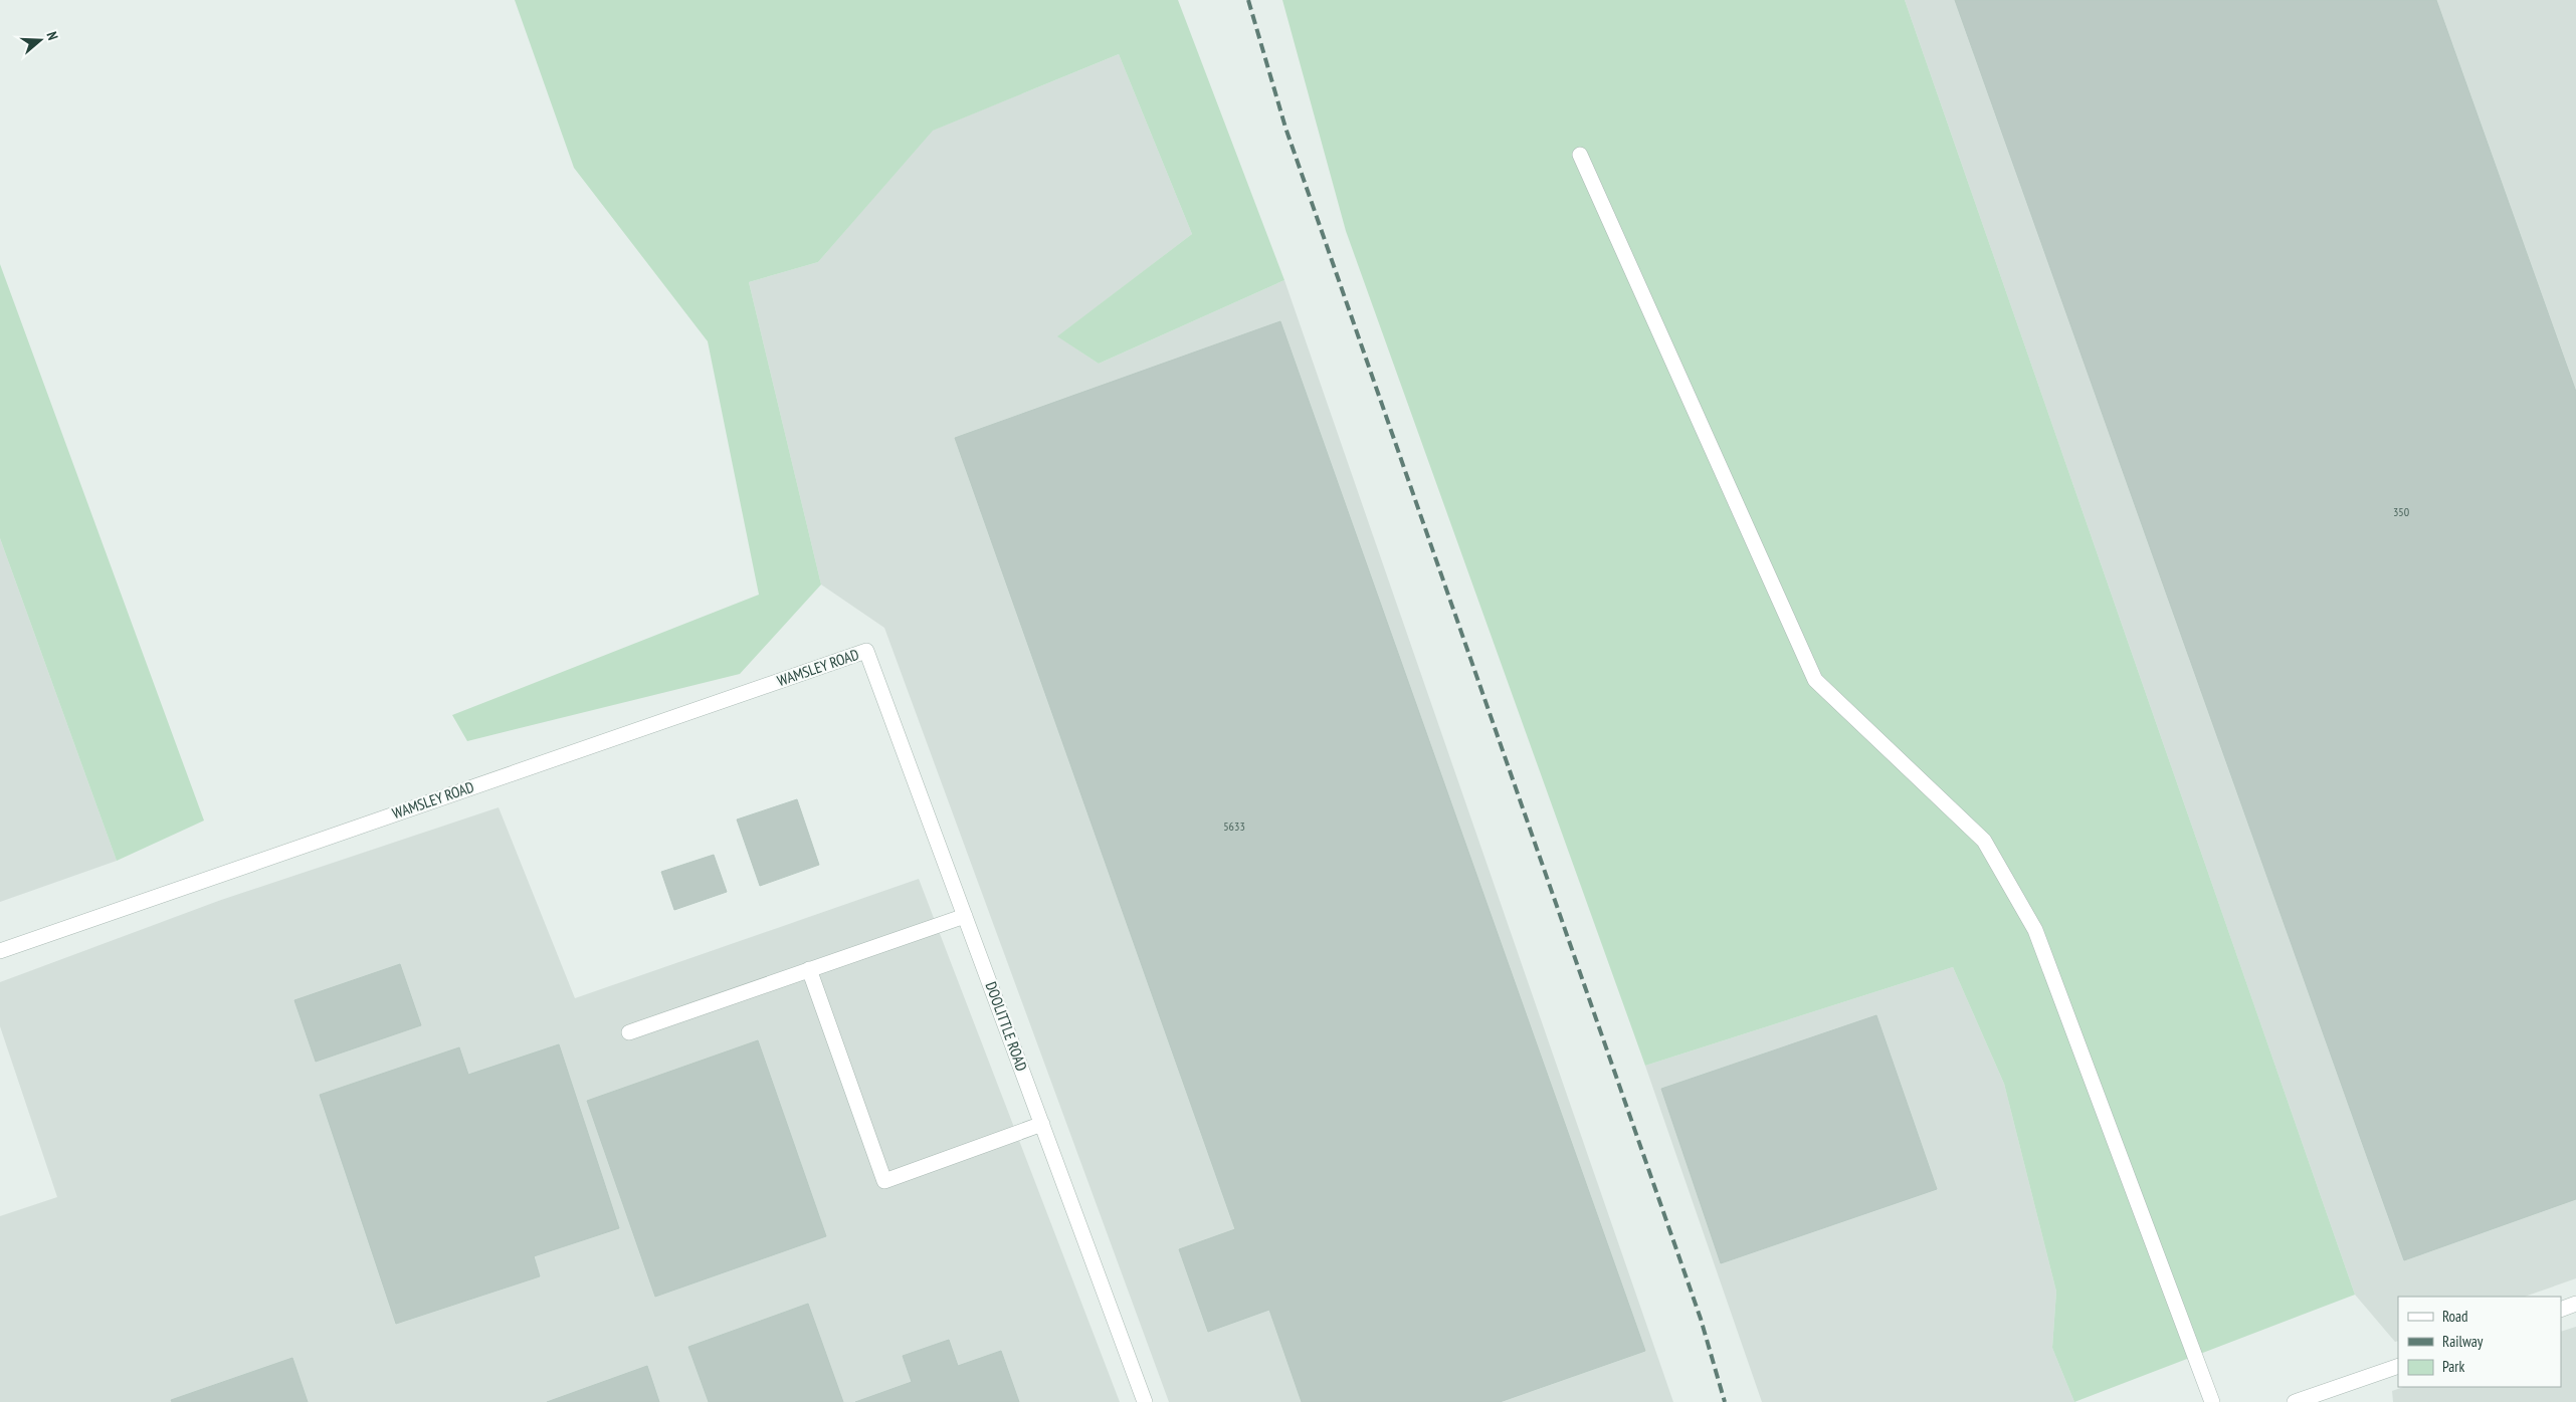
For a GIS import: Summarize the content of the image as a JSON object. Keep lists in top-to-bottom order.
{
  "streets": {
    "street": ["WAMSLEY ROAD", "DOOLITTLE ROAD"]
  },
  "crossings": [
    ["WAMSLEY ROAD", "DOOLITTLE ROAD"]
  ],
  "house_numbers": ["350", "5633"],
  "legend": ["Road", "Railway", "Park"],
  "north": "right"
}
